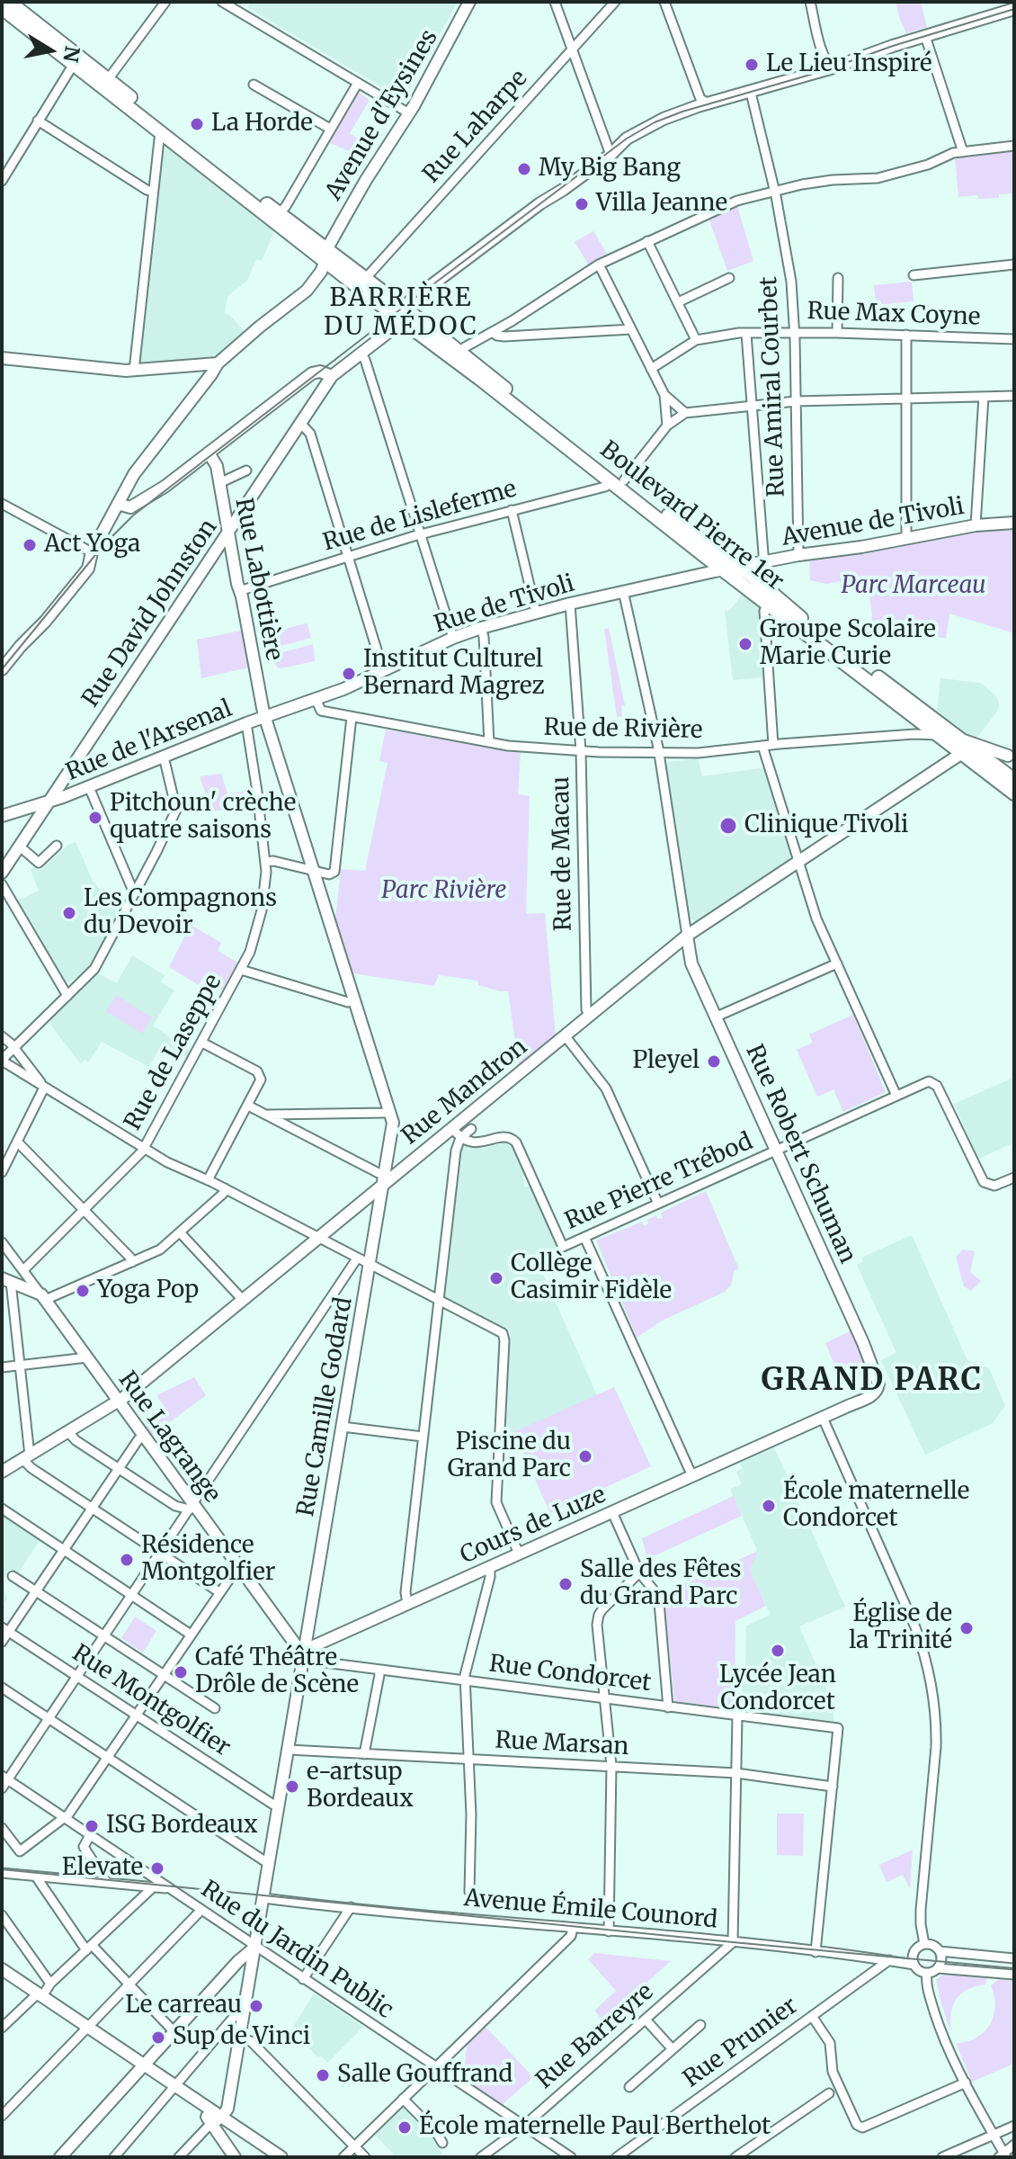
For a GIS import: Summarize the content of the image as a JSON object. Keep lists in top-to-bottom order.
{
  "streets": {
    "main road": ["Boulevard Pierre 1er"],
    "street": [
      "Avenue d'Eysines",
      "Rue Laharpe",
      "Rue Max Coyne",
      "Rue Amiral Courbet",
      "Rue de Lisleferme",
      "Avenue de Tivoli",
      "Rue Labottière",
      "Rue de Tivoli",
      "Rue David Johnston",
      "Rue de Rivière",
      "Rue de l'Arsenal",
      "Rue de Macau",
      "Rue de Laseppe",
      "Rue Mandron",
      "Rue Robert Schuman",
      "Rue Pierre Trébod",
      "Rue Camille Godard",
      "Rue Lagrange",
      "Cours de Luze",
      "Rue Condorcet",
      "Rue Montgolfier",
      "Rue Marsan",
      "Avenue Émile Counord",
      "Rue du Jardin Public",
      "Rue Barreyre",
      "Rue Prunier"
    ]
  },
  "crossings": [
    ["Rue Max Coyne", "Rue Amiral Courbet"],
    ["Rue Amiral Courbet", "Avenue de Tivoli"],
    ["Rue de Lisleferme", "Boulevard Pierre 1er"],
    ["Rue de Lisleferme", "Rue Labottière"],
    ["Boulevard Pierre 1er", "Avenue de Tivoli"],
    ["Boulevard Pierre 1er", "Rue de Tivoli"],
    ["Boulevard Pierre 1er", "Rue de Rivière"],
    ["Boulevard Pierre 1er", "Rue Mandron"],
    ["Rue Labottière", "Rue de Tivoli"],
    ["Rue Labottière", "Rue David Johnston"],
    ["Rue Labottière", "Rue de l'Arsenal"],
    ["Rue Labottière", "Rue Camille Godard"],
    ["Rue de Tivoli", "Rue de Rivière"],
    ["Rue de Tivoli", "Rue de l'Arsenal"],
    ["Rue de Tivoli", "Rue de Macau"],
    ["Rue de Tivoli", "Rue Camille Godard"],
    ["Rue David Johnston", "Rue de l'Arsenal"],
    ["Rue de Rivière", "Rue de Macau"],
    ["Rue de l'Arsenal", "Rue de Laseppe"],
    ["Rue de l'Arsenal", "Rue Camille Godard"],
    ["Rue de Macau", "Rue Mandron"],
    ["Rue Mandron", "Rue Robert Schuman"],
    ["Rue Mandron", "Rue Camille Godard"],
    ["Rue Mandron", "Rue Lagrange"],
    ["Rue Robert Schuman", "Rue Pierre Trébod"],
    ["Rue Robert Schuman", "Cours de Luze"],
    ["Rue Camille Godard", "Rue Lagrange"],
    ["Rue Camille Godard", "Cours de Luze"],
    ["Rue Camille Godard", "Rue Condorcet"],
    ["Rue Camille Godard", "Rue Montgolfier"],
    ["Rue Camille Godard", "Rue Marsan"],
    ["Rue Camille Godard", "Avenue Émile Counord"],
    ["Rue Camille Godard", "Rue du Jardin Public"],
    ["Rue Lagrange", "Cours de Luze"],
    ["Rue Lagrange", "Rue Condorcet"],
    ["Cours de Luze", "Rue Condorcet"],
    ["Rue Condorcet", "Rue Marsan"],
    ["Avenue Émile Counord", "Rue Barreyre"],
    ["Avenue Émile Counord", "Rue Prunier"],
    ["Rue du Jardin Public", "Rue Barreyre"]
  ],
  "districts": ["BARRIÈRE DU MÉDOC", "GRAND PARC"],
  "parks": ["Parc Marceau", "Parc Rivière"],
  "places": [
    "Le Lieu Inspiré",
    "La Horde",
    "My Big Bang",
    "Villa Jeanne",
    "Act Yoga",
    "Groupe Scolaire Marie Curie",
    "Institut Culturel Bernard Magrez",
    "Pitchoun' crèche quatre saisons",
    "Clinique Tivoli",
    "Les Compagnons du Devoir",
    "Pleyel",
    "Collège Casimir Fidèle",
    "Yoga Pop",
    "Piscine du Grand Parc",
    "École maternelle Condorcet",
    "Résidence Montgolfier",
    "Salle des Fêtes du Grand Parc",
    "Église de la Trinité",
    "Lycée Jean Condorcet",
    "Café Théâtre Drôle de Scène",
    "e-artsup Bordeaux",
    "ISG Bordeaux",
    "Elevate",
    "Le carreau",
    "Sup de Vinci",
    "Salle Gouffrand",
    "École maternelle Paul Berthelot"
  ],
  "north": "right"
}
